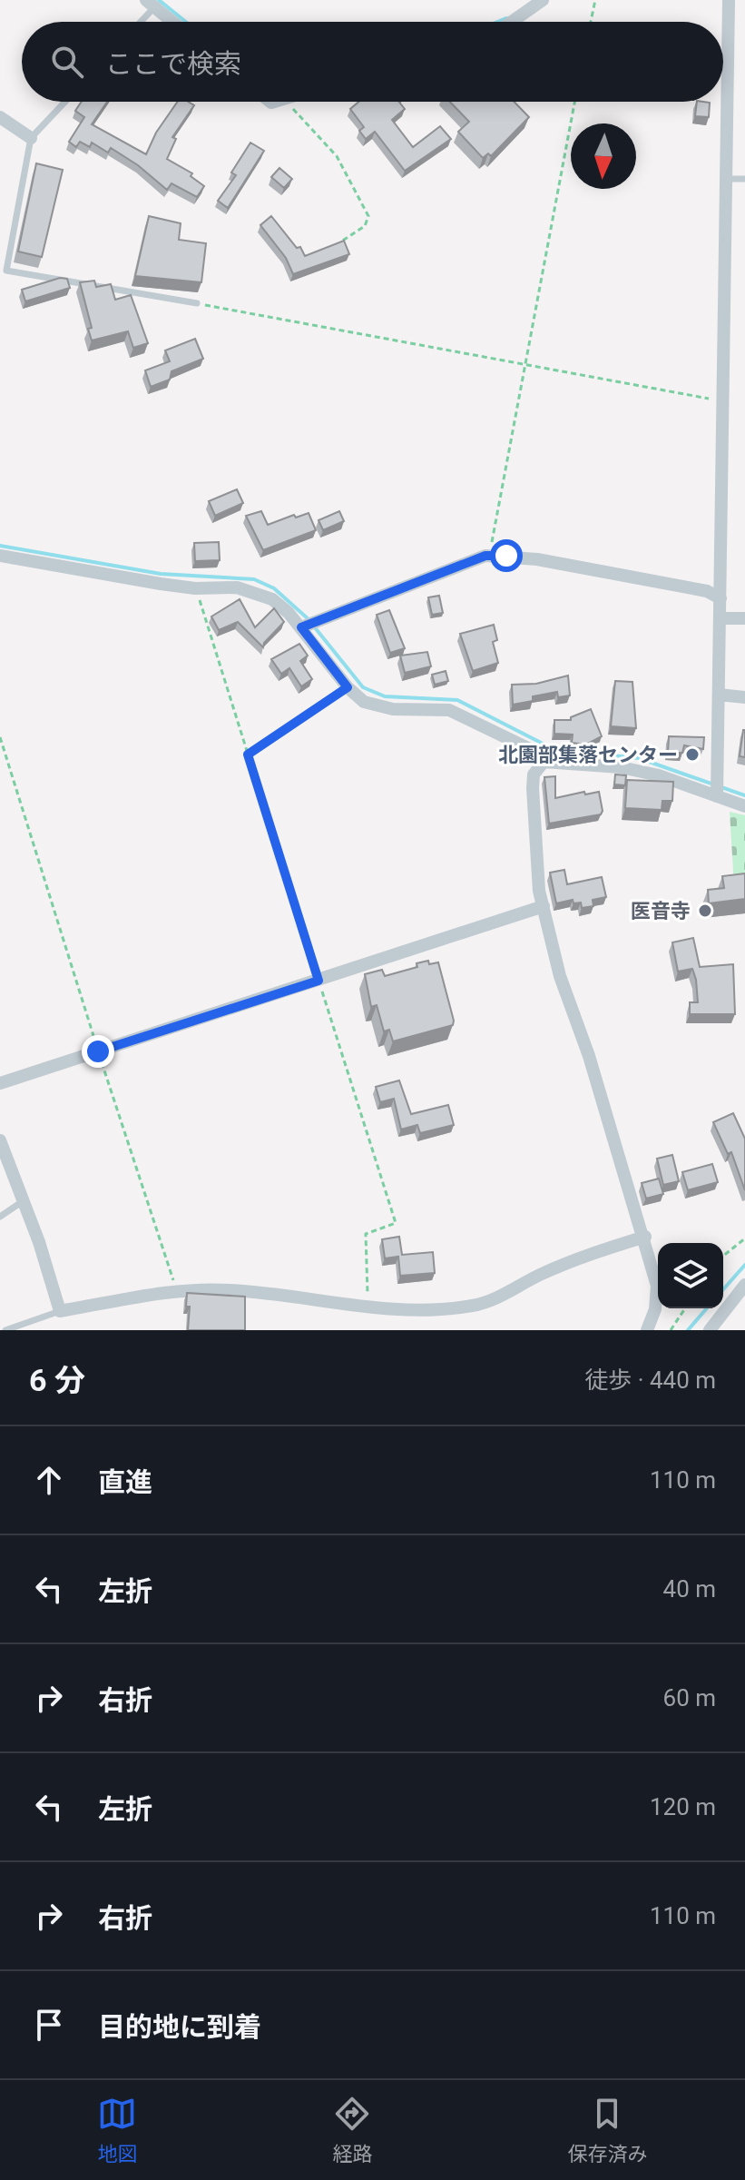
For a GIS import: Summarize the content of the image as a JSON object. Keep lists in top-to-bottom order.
{
  "places": ["北園部集落センター", "医音寺"],
  "north": "bottom",
  "page": {
    "search": "ここで検索",
    "heading": ["6 分", "徒歩 · 440 m"],
    "list": [
      ["直進", "110 m"],
      ["左折", "40 m"],
      ["右折", "60 m"],
      ["左折", "120 m"],
      ["右折", "110 m"],
      "目的地に到着"
    ],
    "nav": ["地図", "経路", "保存済み"]
  }
}
